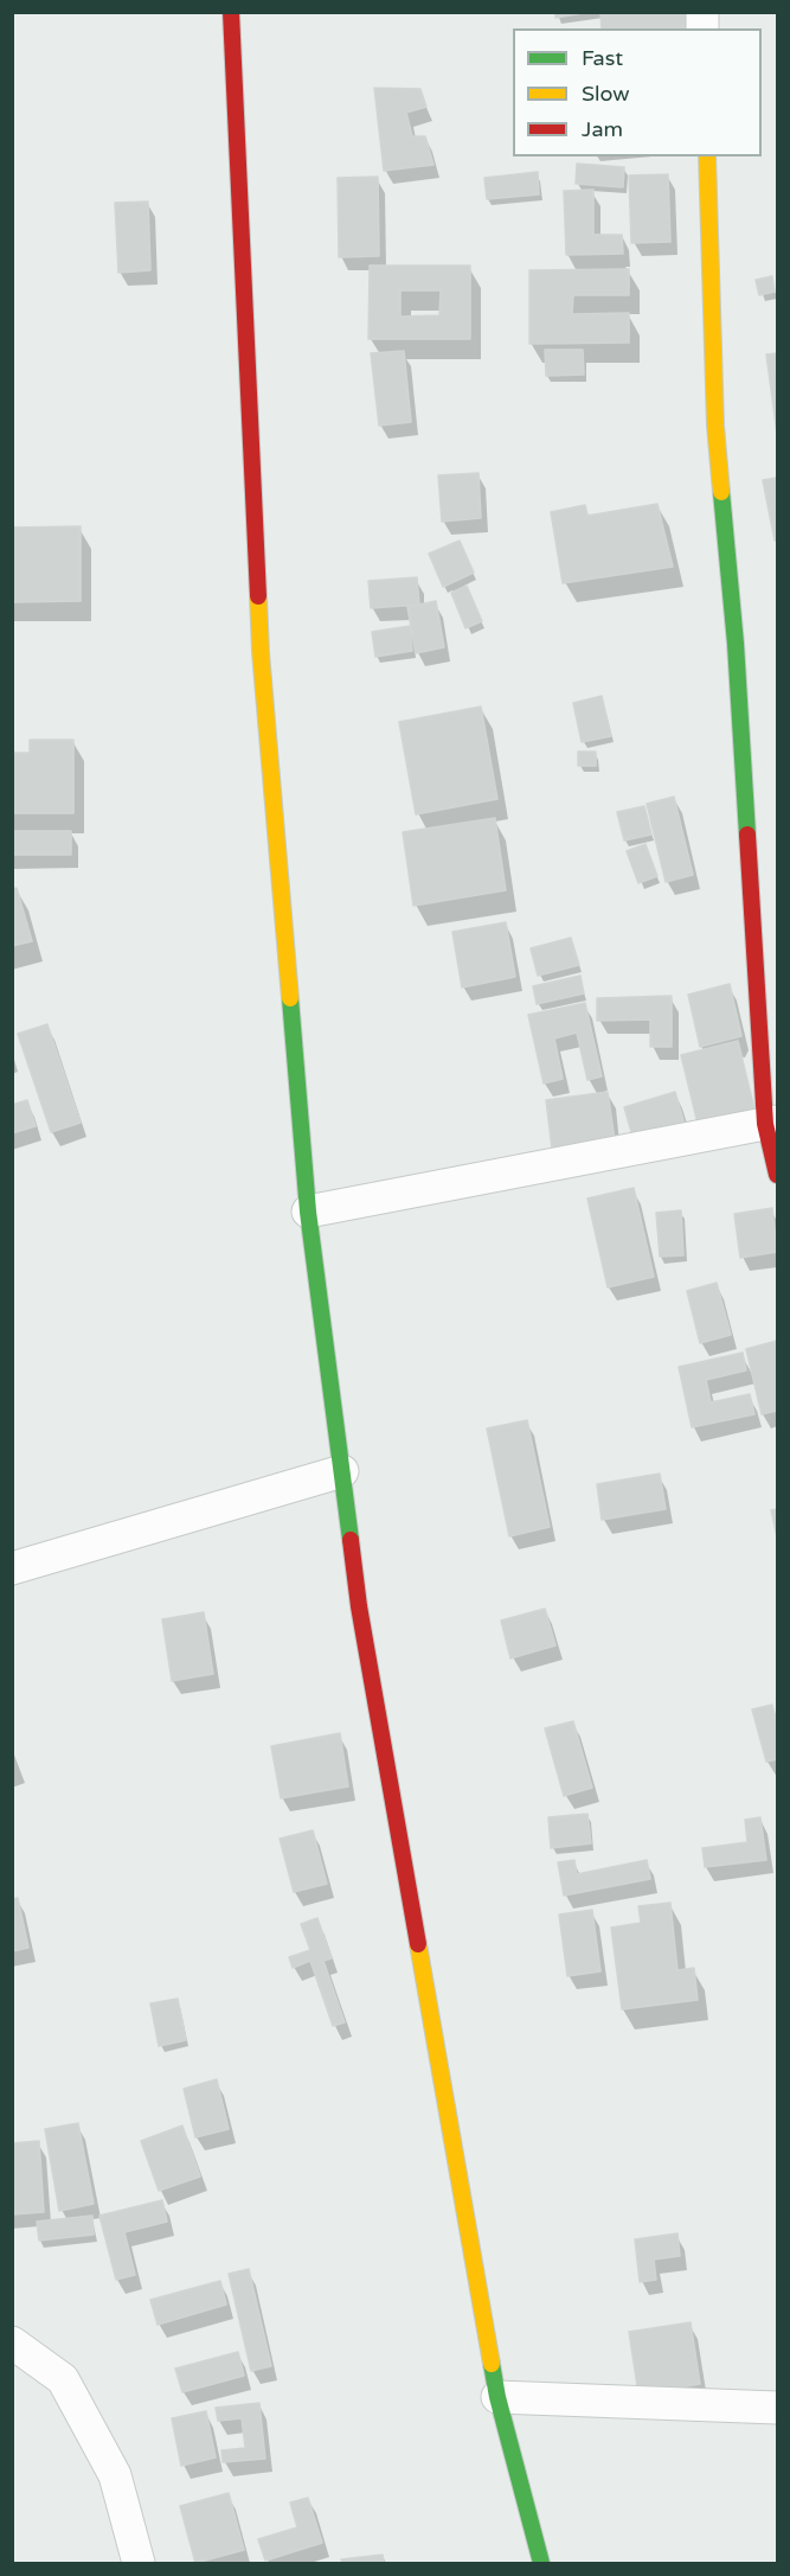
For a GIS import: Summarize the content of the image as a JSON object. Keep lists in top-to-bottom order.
{
  "legend": ["Fast", "Slow", "Jam"]
}
